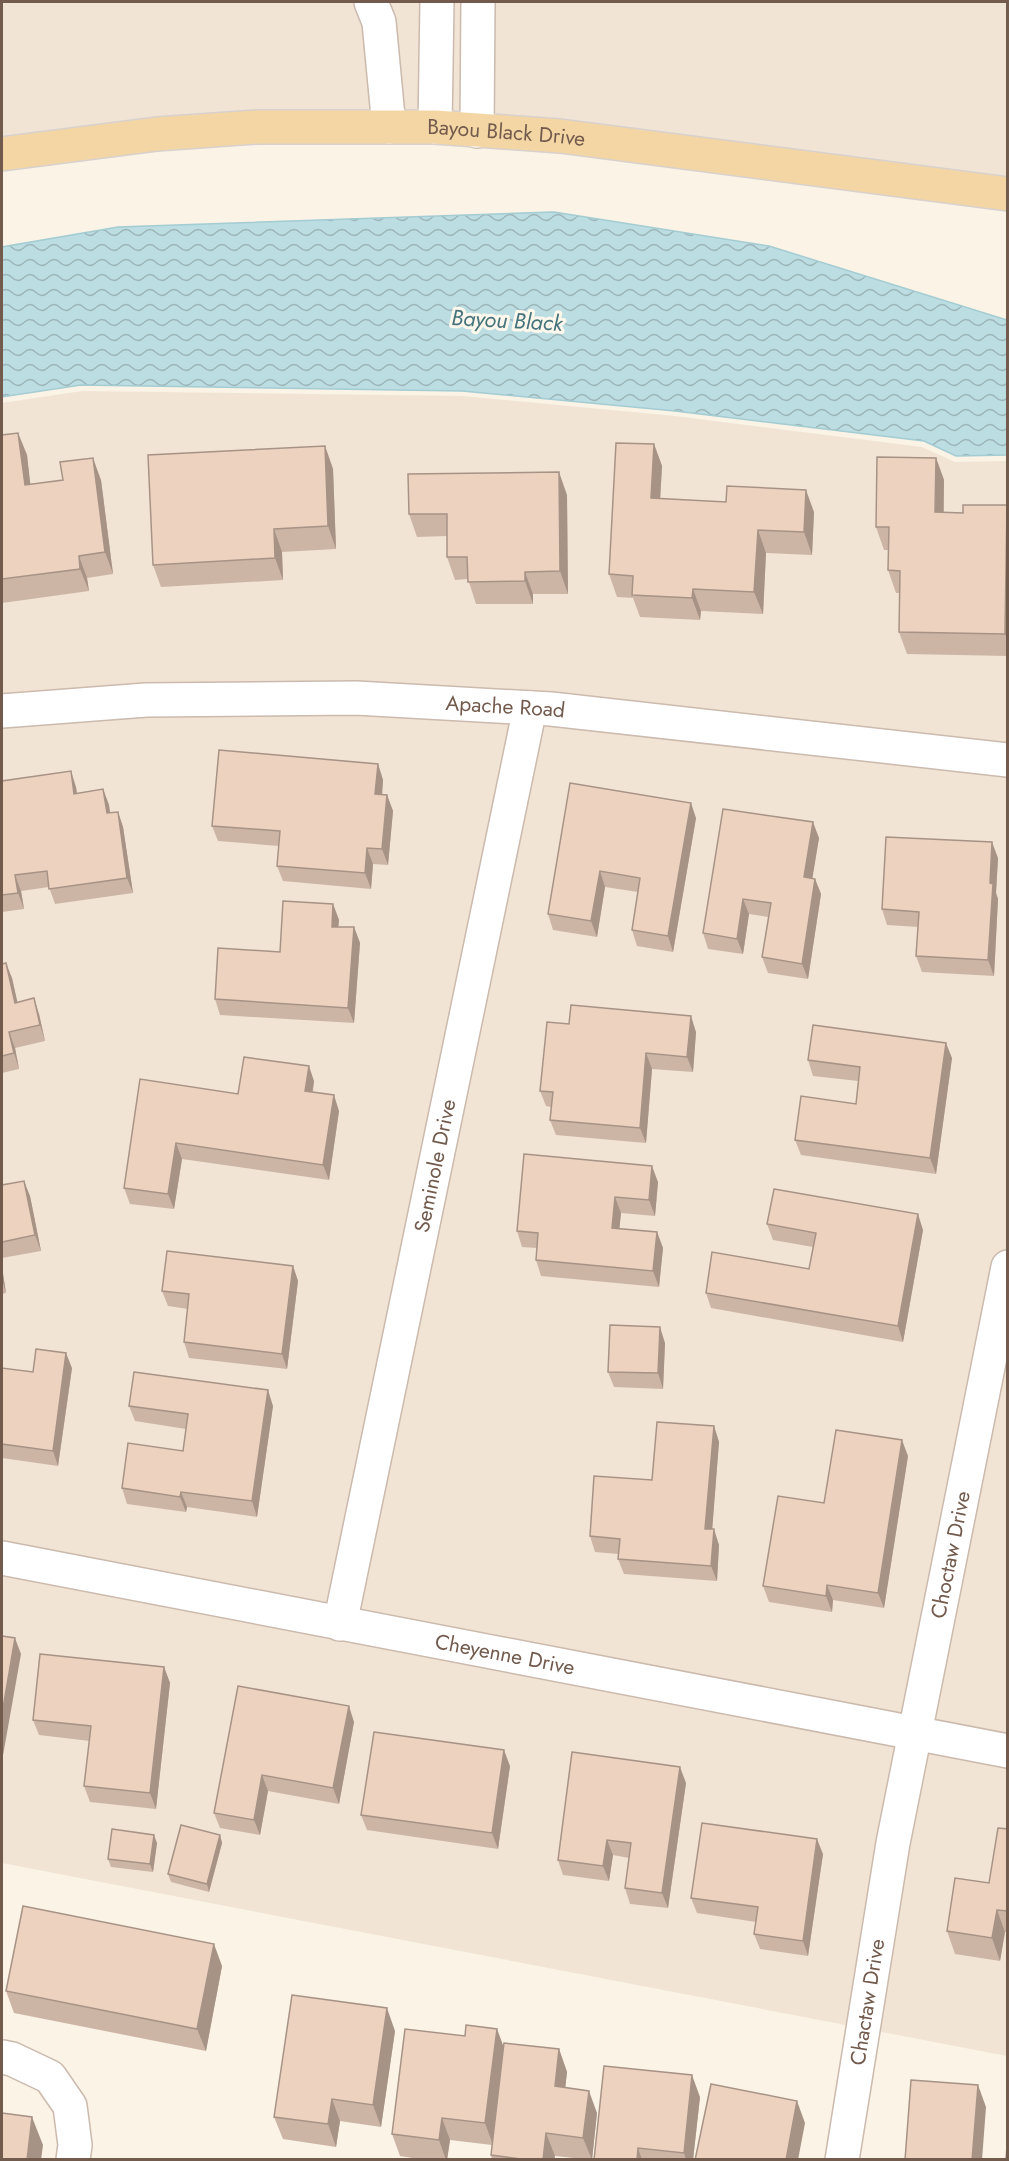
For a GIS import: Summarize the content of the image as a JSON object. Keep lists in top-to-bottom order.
{
  "streets": {
    "main road": ["Bayou Black Drive"],
    "street": [
      "Apache Road",
      "Seminole Drive",
      "Choctaw Drive",
      "Cheyenne Drive",
      "Chactaw Drive"
    ]
  },
  "crossings": [
    ["Apache Road", "Seminole Drive"],
    ["Seminole Drive", "Cheyenne Drive"],
    ["Choctaw Drive", "Cheyenne Drive"],
    ["Choctaw Drive", "Chactaw Drive"]
  ],
  "water": ["Bayou Black"]
}
